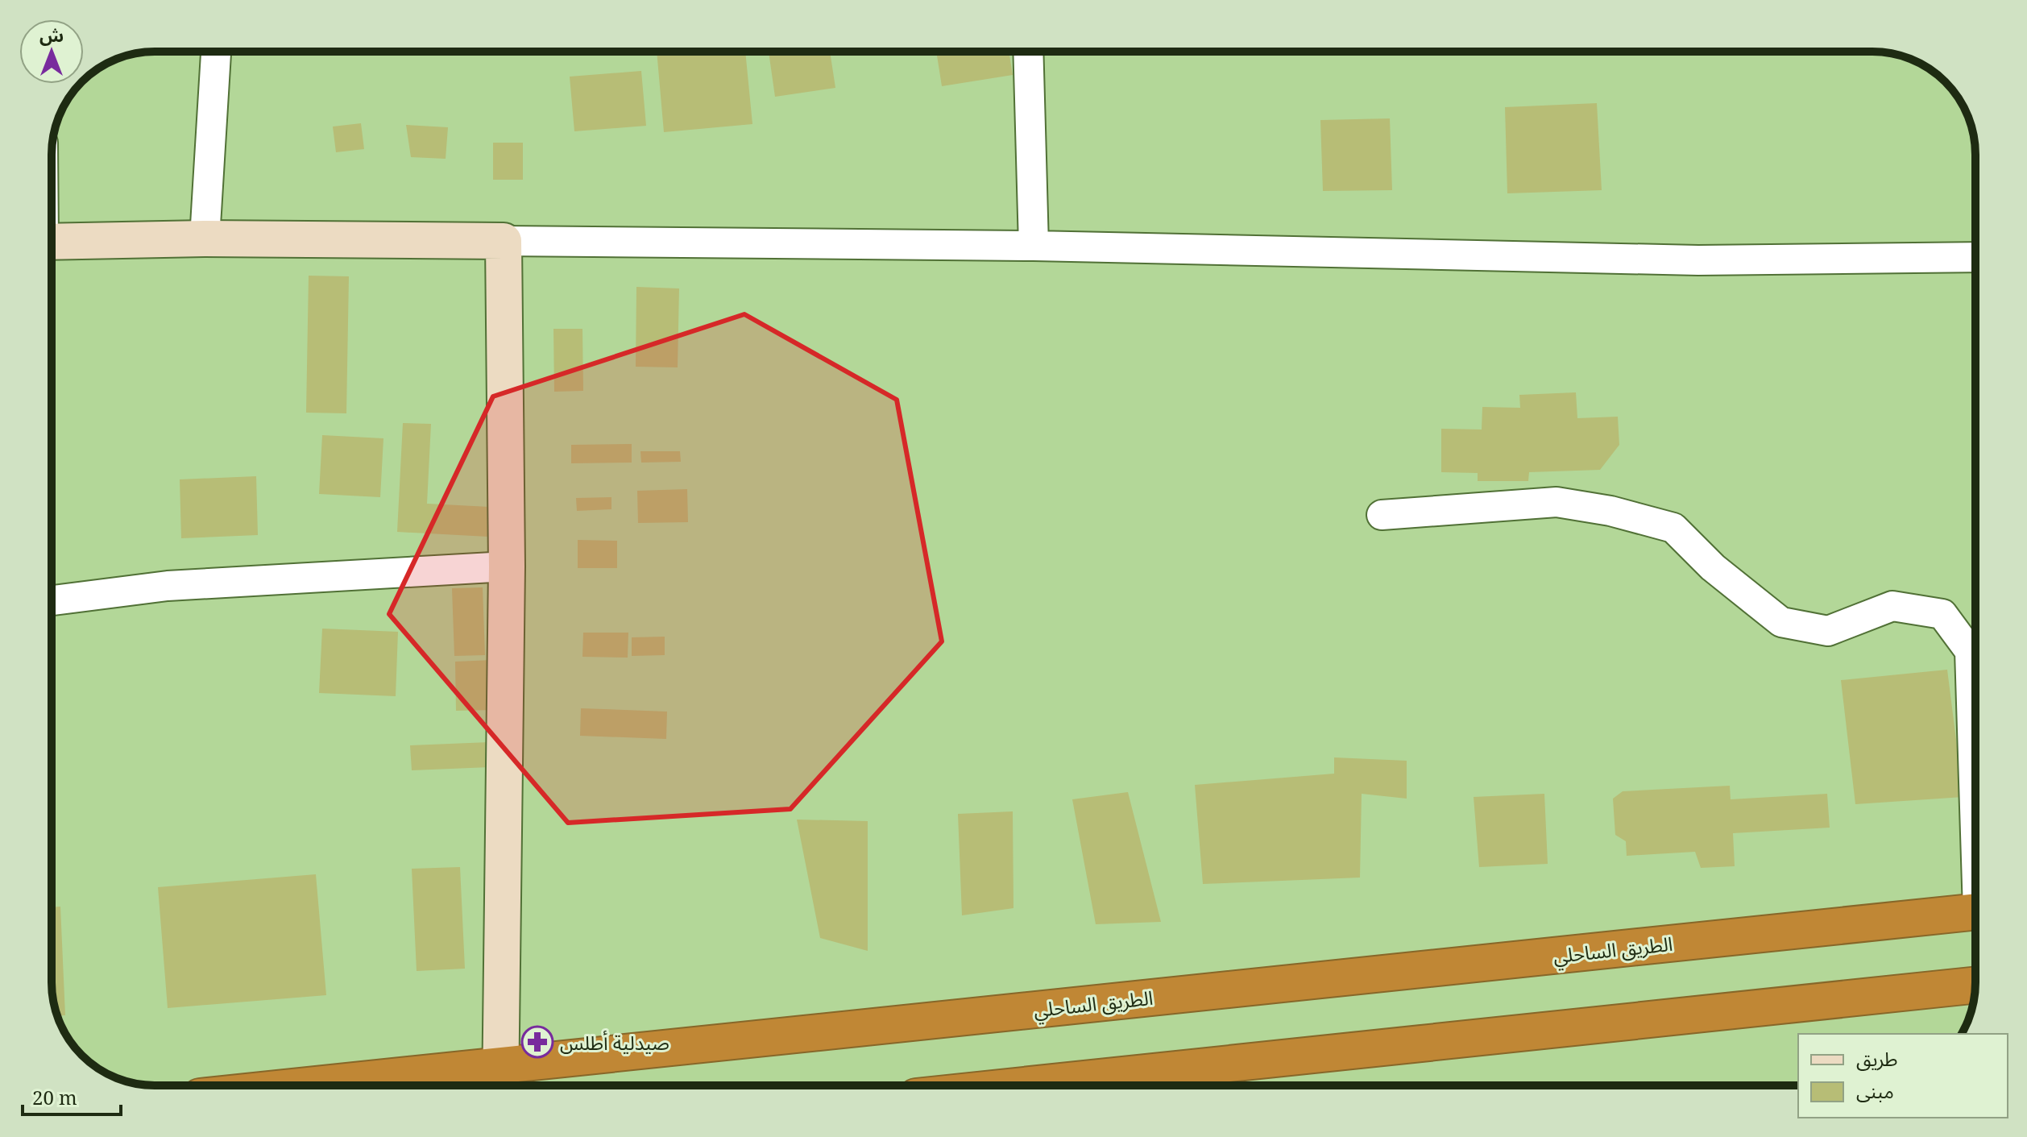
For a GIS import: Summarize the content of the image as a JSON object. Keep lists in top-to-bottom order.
{
  "streets": {
    "highway": ["الطريق الساحلي"]
  },
  "places": {
    "pharmacy": ["صيدلية أطلس"]
  },
  "legend": ["طريق", "مبنى"],
  "scale_bar": "20 m",
  "north": "top"
}
